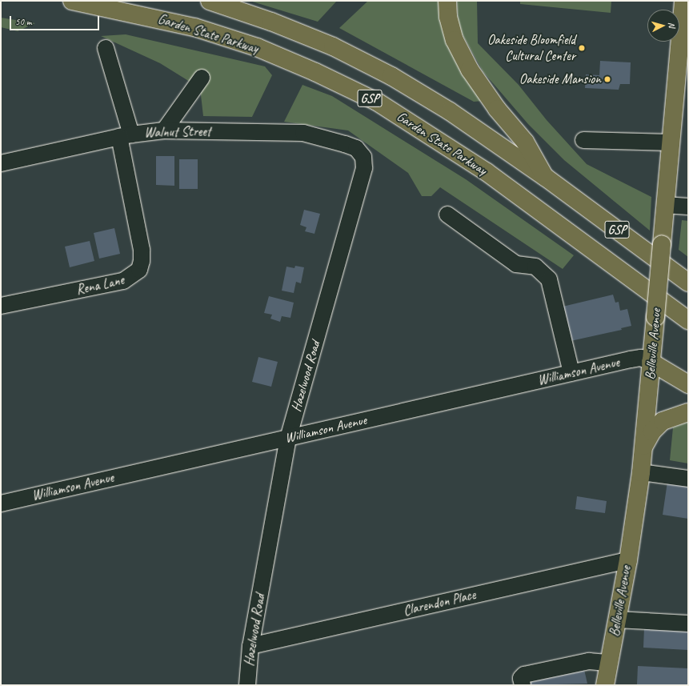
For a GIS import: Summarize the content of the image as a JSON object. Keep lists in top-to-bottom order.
{
  "streets": {
    "main road": ["Garden State Parkway", "GSP", "Belleville Avenue"],
    "street": [
      "Walnut Street",
      "Rena Lane",
      "Williamson Avenue",
      "Hazelwood Road",
      "Clarendon Place"
    ]
  },
  "crossings": [
    ["Walnut Street", "Rena Lane"],
    ["Walnut Street", "Hazelwood Road"],
    ["Belleville Avenue", "Williamson Avenue"],
    ["Belleville Avenue", "Clarendon Place"],
    ["Williamson Avenue", "Hazelwood Road"],
    ["Hazelwood Road", "Clarendon Place"]
  ],
  "places": ["Oakeside Bloomfield Cultural Center", "Oakeside Mansion"],
  "scale_bar": "50 m",
  "north": "right"
}
